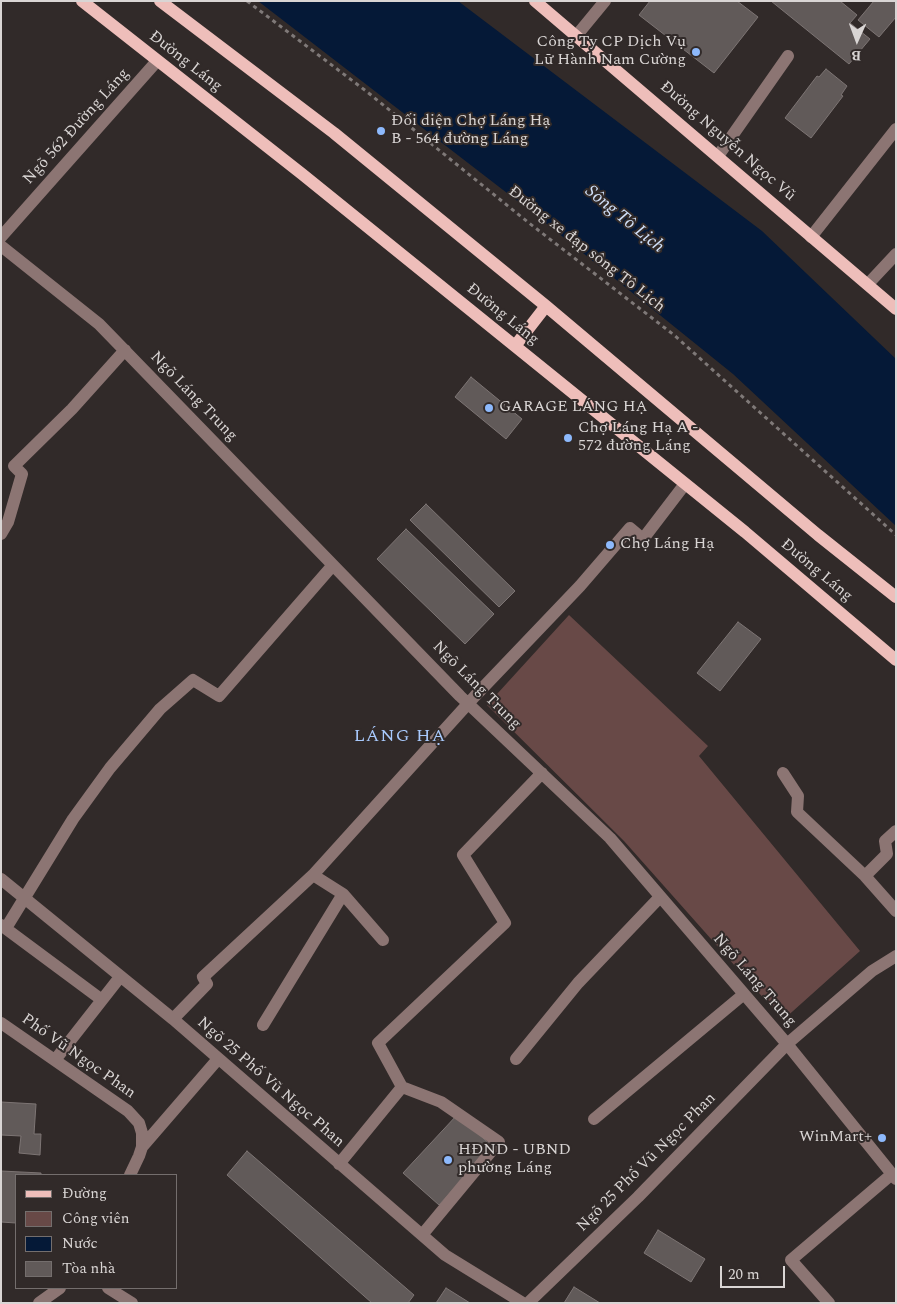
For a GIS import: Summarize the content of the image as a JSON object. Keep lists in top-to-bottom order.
{
  "streets": {
    "main road": ["Đường Láng", "Đường Nguyễn Ngọc Vũ"],
    "street": [
      "Ngõ 562 Đường Láng",
      "Ngõ Láng Trung",
      "Phố Vũ Ngọc Phan",
      "Ngõ 25 Phố Vũ Ngọc Phan"
    ],
    "path": ["Đường xe đạp sông Tô Lịch"]
  },
  "crossings": [
    ["Đường Láng", "Ngõ 562 Đường Láng"],
    ["Ngõ Láng Trung", "Ngõ 25 Phố Vũ Ngọc Phan"]
  ],
  "districts": ["LÁNG HẠ"],
  "water": ["Sông Tô Lịch"],
  "places": [
    "Công Ty CP Dịch Vụ Lữ Hành Nam Cường",
    "Đối diện Chợ Láng Hạ B - 564 đường Láng",
    "GARAGE LÁNG HẠ",
    "Chợ Láng Hạ A - 572 đường Láng",
    "Chợ Láng Hạ",
    "WinMart+",
    "HĐND - UBND phường Láng"
  ],
  "legend": [
    "Đường",
    "Công viên",
    "Nước",
    "Tòa nhà"
  ],
  "scale_bar": "20 m",
  "north": "bottom"
}
